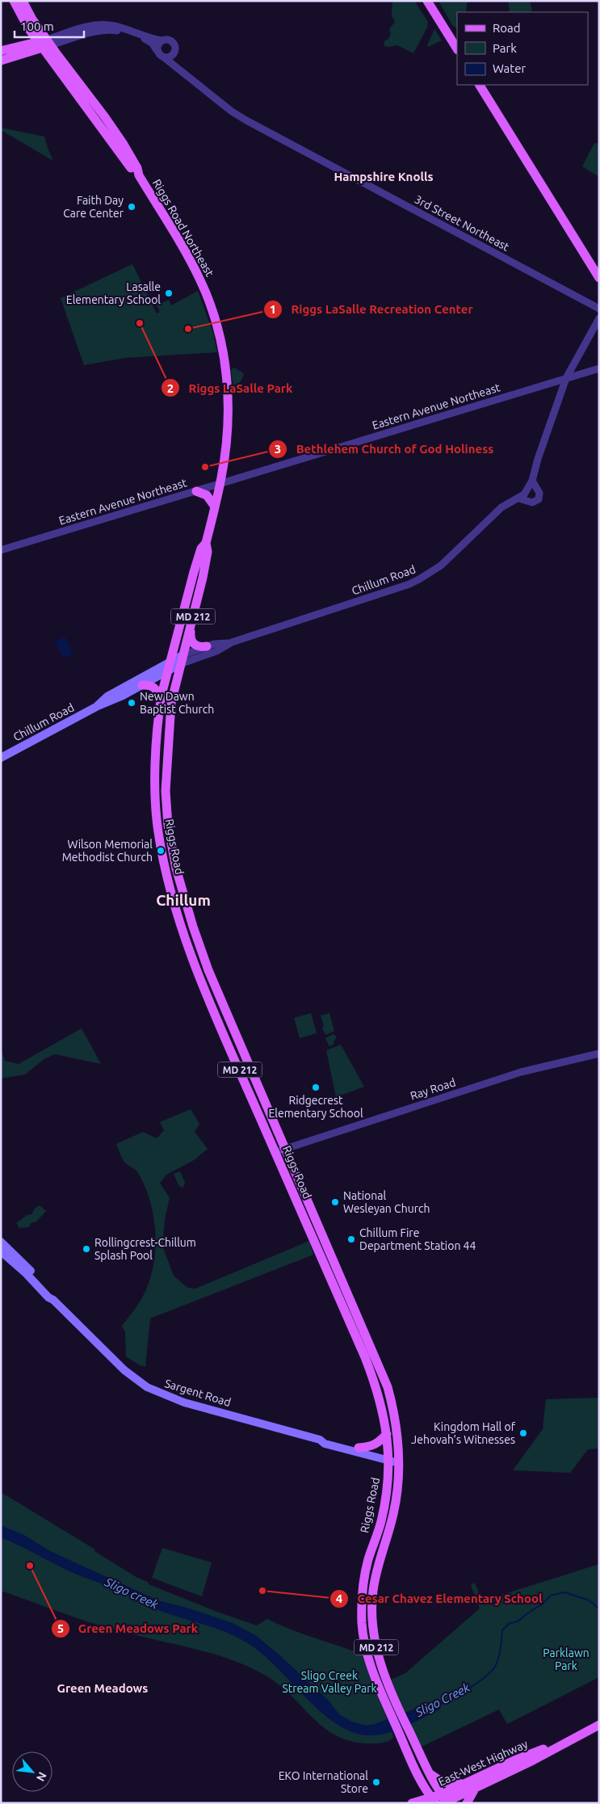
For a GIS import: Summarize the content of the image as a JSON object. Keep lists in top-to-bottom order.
{
  "streets": {
    "main road": [
      "Riggs Road Northeast",
      "Chillum Road",
      "MD 212",
      "Riggs Road",
      "Sargent Road",
      "East-West Highway"
    ],
    "street": ["3rd Street Northeast", "Eastern Avenue Northeast", "Ray Road"]
  },
  "crossings": [
    ["Riggs Road Northeast", "Eastern Avenue Northeast"],
    ["Riggs Road Northeast", "Riggs Road"],
    ["Eastern Avenue Northeast", "Chillum Road"],
    ["Eastern Avenue Northeast", "Riggs Road"],
    ["Chillum Road", "Riggs Road"],
    ["Riggs Road", "Ray Road"],
    ["Riggs Road", "Sargent Road"],
    ["Riggs Road", "East-West Highway"]
  ],
  "districts": ["Hampshire Knolls", "Chillum", "Green Meadows"],
  "water": ["Sligo creek", "Sligo Creek"],
  "parks": ["Parklawn Park", "Sligo Creek Stream Valley Park"],
  "places": [
    "Faith Day Care Center",
    "Lasalle Elementary School",
    "Riggs LaSalle Park",
    "Riggs LaSalle Recreation Center",
    "Bethlehem Church of God Holiness",
    "New Dawn Baptist Church",
    "Wilson Memorial Methodist Church",
    "Ridgecrest Elementary School",
    "National Wesleyan Church",
    "Chillum Fire Department Station 44",
    "Rollingcrest-Chillum Splash Pool",
    "Kingdom Hall of Jehovah’s Witnesses",
    "Green Meadows Park",
    "Cesar Chavez Elementary School",
    "EKO International Store"
  ],
  "legend": ["Road", "Park", "Water"],
  "scale_bar": "100 m",
  "north": "bottom right"
}
